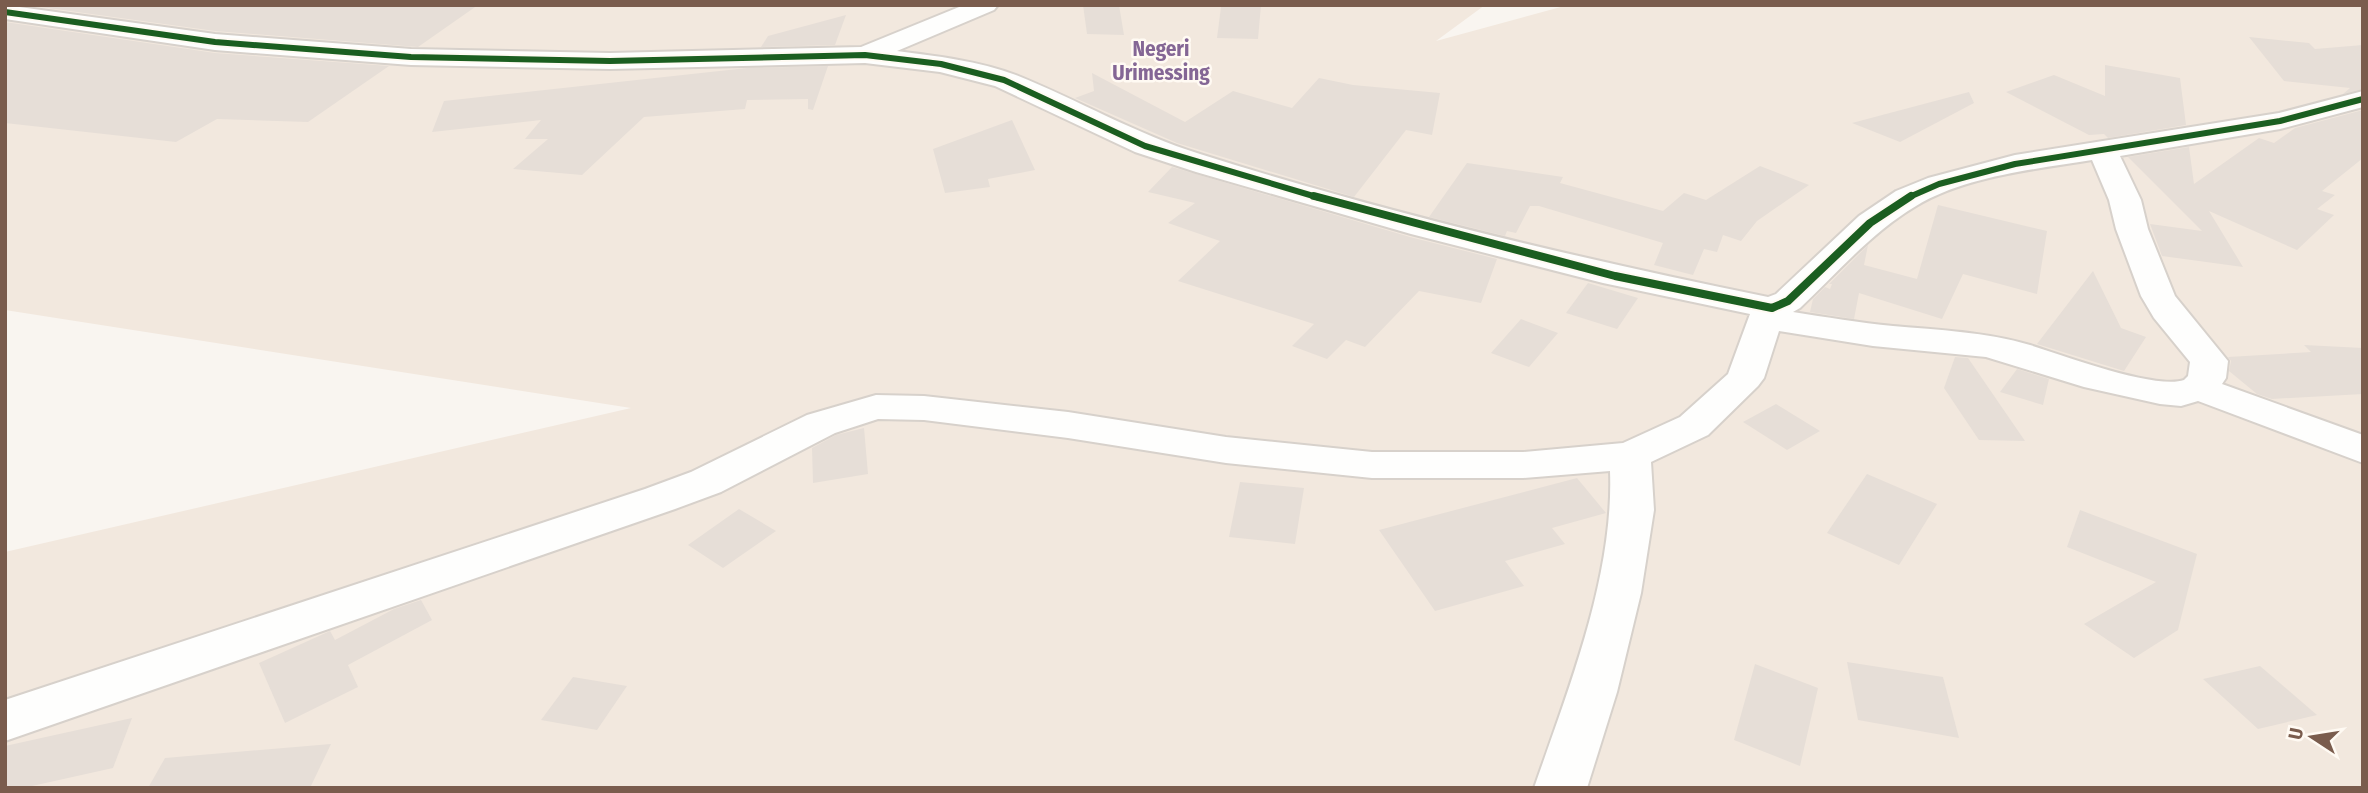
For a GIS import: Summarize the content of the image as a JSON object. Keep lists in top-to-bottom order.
{
  "districts": ["Negeri Urimessing"],
  "north": "left"
}
